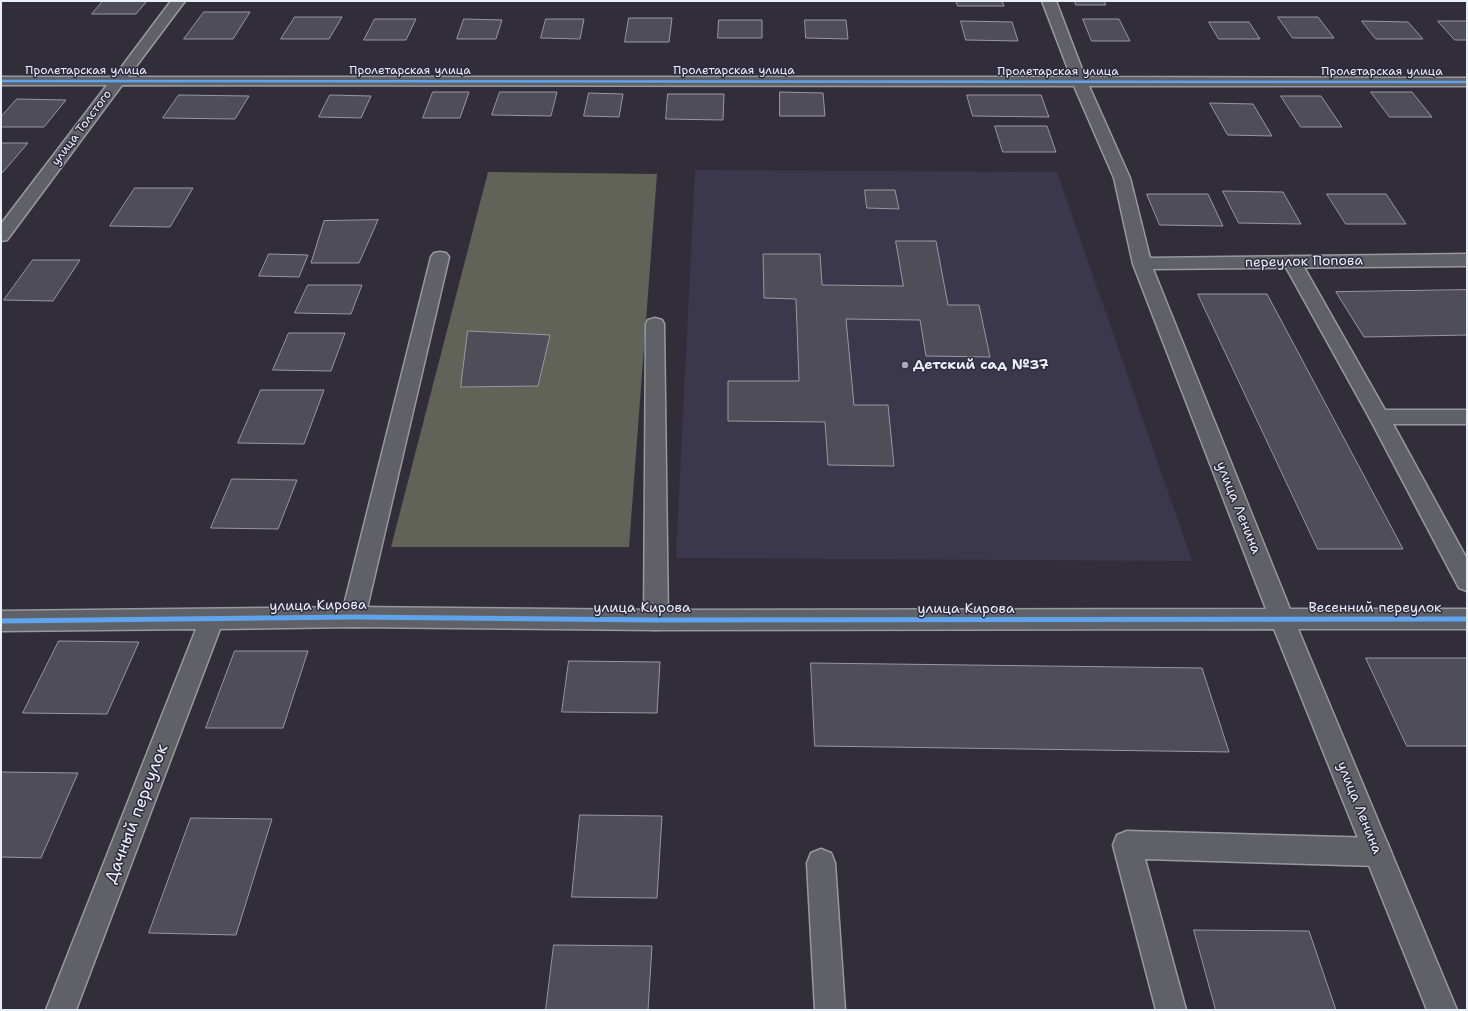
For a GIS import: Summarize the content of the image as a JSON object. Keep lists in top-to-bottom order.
{
  "streets": {
    "street": [
      "Пролетарская улица",
      "улица Толстого",
      "переулок Попова",
      "улица Ленина",
      "улица Кирова",
      "Весенний переулок",
      "Дачный переулок"
    ]
  },
  "crossings": [
    ["Пролетарская улица", "улица Толстого"],
    ["Пролетарская улица", "улица Ленина"],
    ["переулок Попова", "улица Ленина"],
    ["улица Ленина", "улица Кирова"],
    ["улица Ленина", "Весенний переулок"],
    ["улица Кирова", "Весенний переулок"],
    ["улица Кирова", "Дачный переулок"]
  ],
  "places": ["Детский сад №37"]
}
